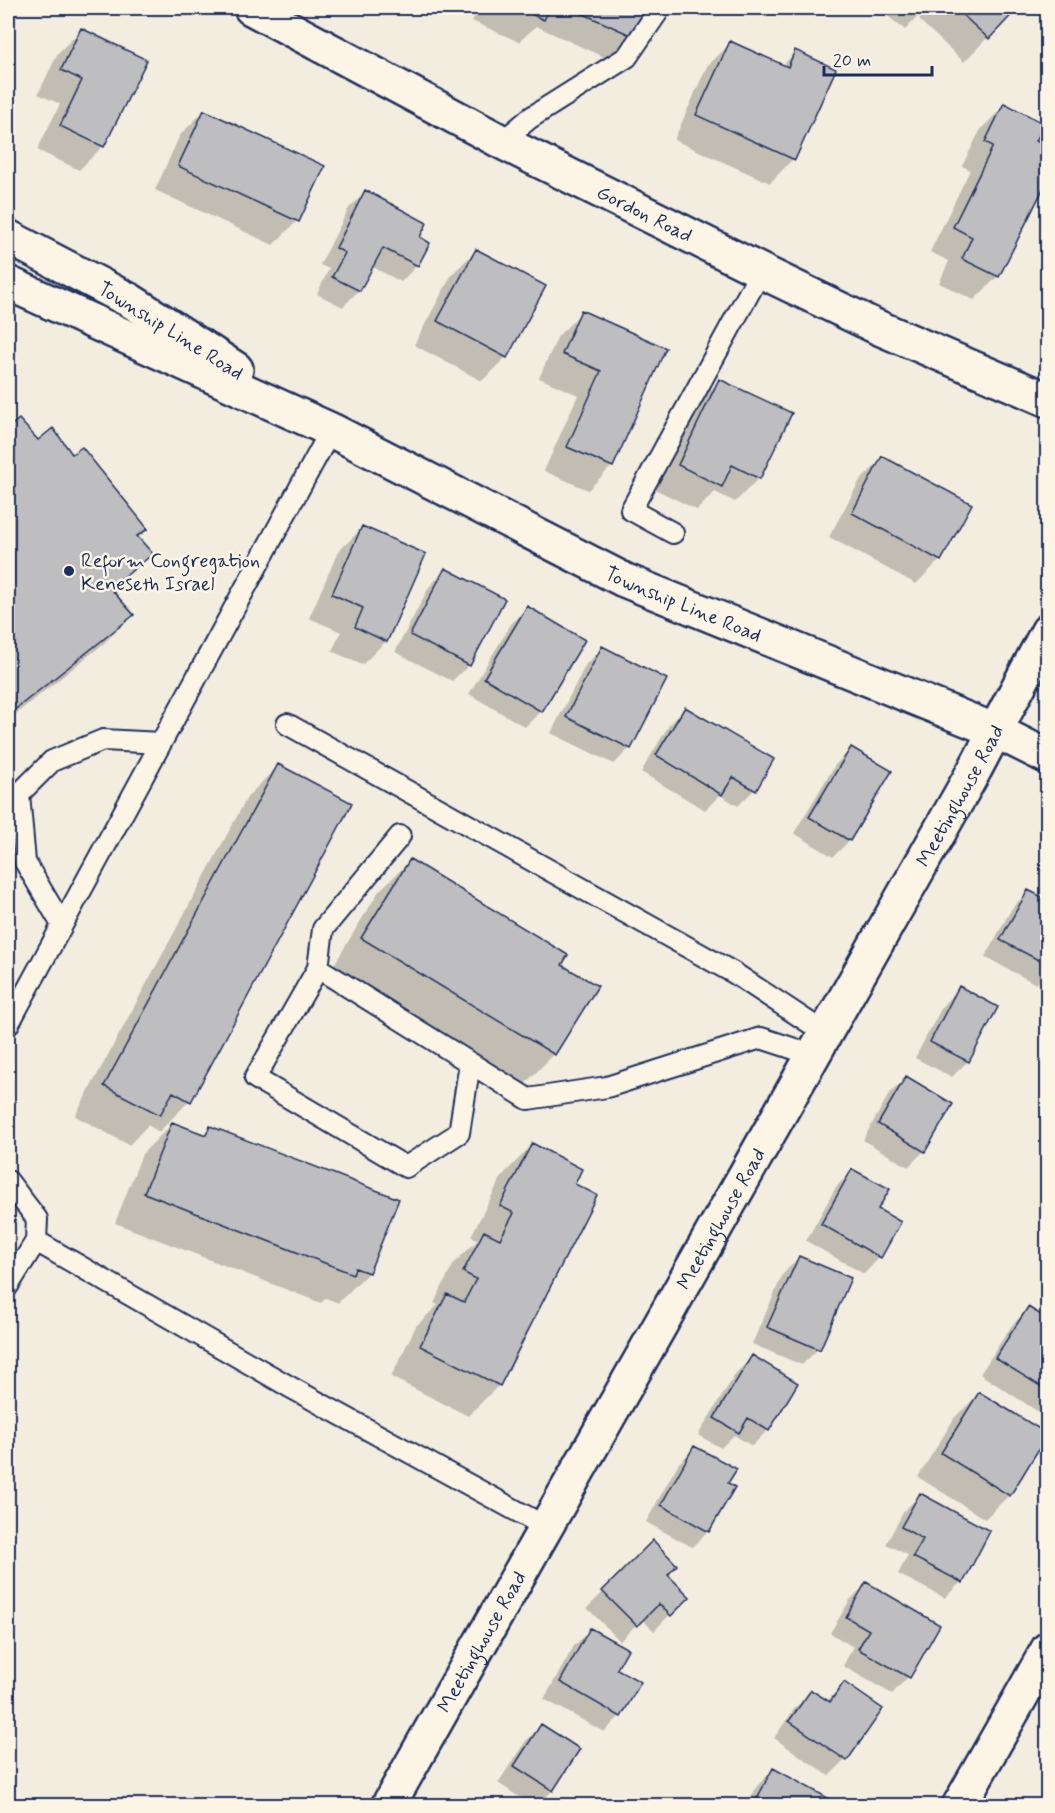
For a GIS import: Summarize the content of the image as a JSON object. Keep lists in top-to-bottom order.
{
  "streets": {
    "street": ["Gordon Road", "Township Line Road", "Meetinghouse Road"]
  },
  "crossings": [
    ["Township Line Road", "Meetinghouse Road"]
  ],
  "places": ["Reform Congregation Keneseth Israel"],
  "scale_bar": "20 m"
}
